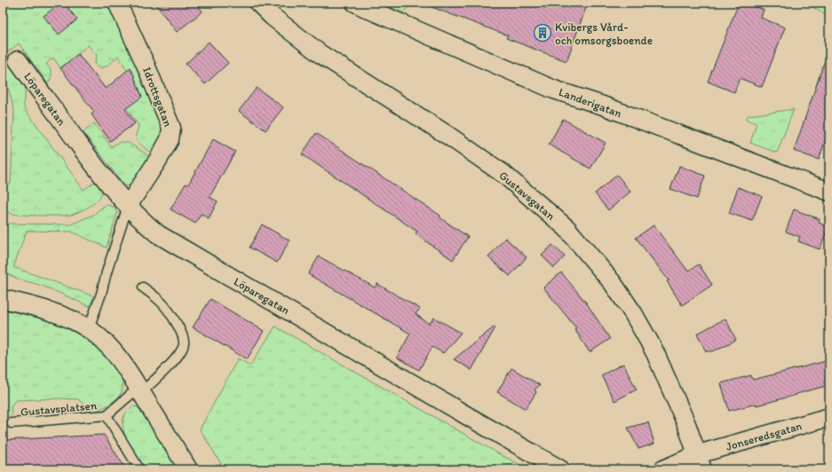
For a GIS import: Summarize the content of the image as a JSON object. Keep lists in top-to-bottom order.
{
  "streets": {
    "street": [
      "Idrottsgatan",
      "Löparegatan",
      "Landerigatan",
      "Gustavsgatan",
      "Jonseredsgatan"
    ],
    "lane": ["Gustavsplatsen"]
  },
  "crossings": [
    ["Idrottsgatan", "Löparegatan"],
    ["Gustavsgatan", "Jonseredsgatan"]
  ],
  "places": {
    "building": ["Kvibergs Vård- och omsorgsboende"]
  }
}
